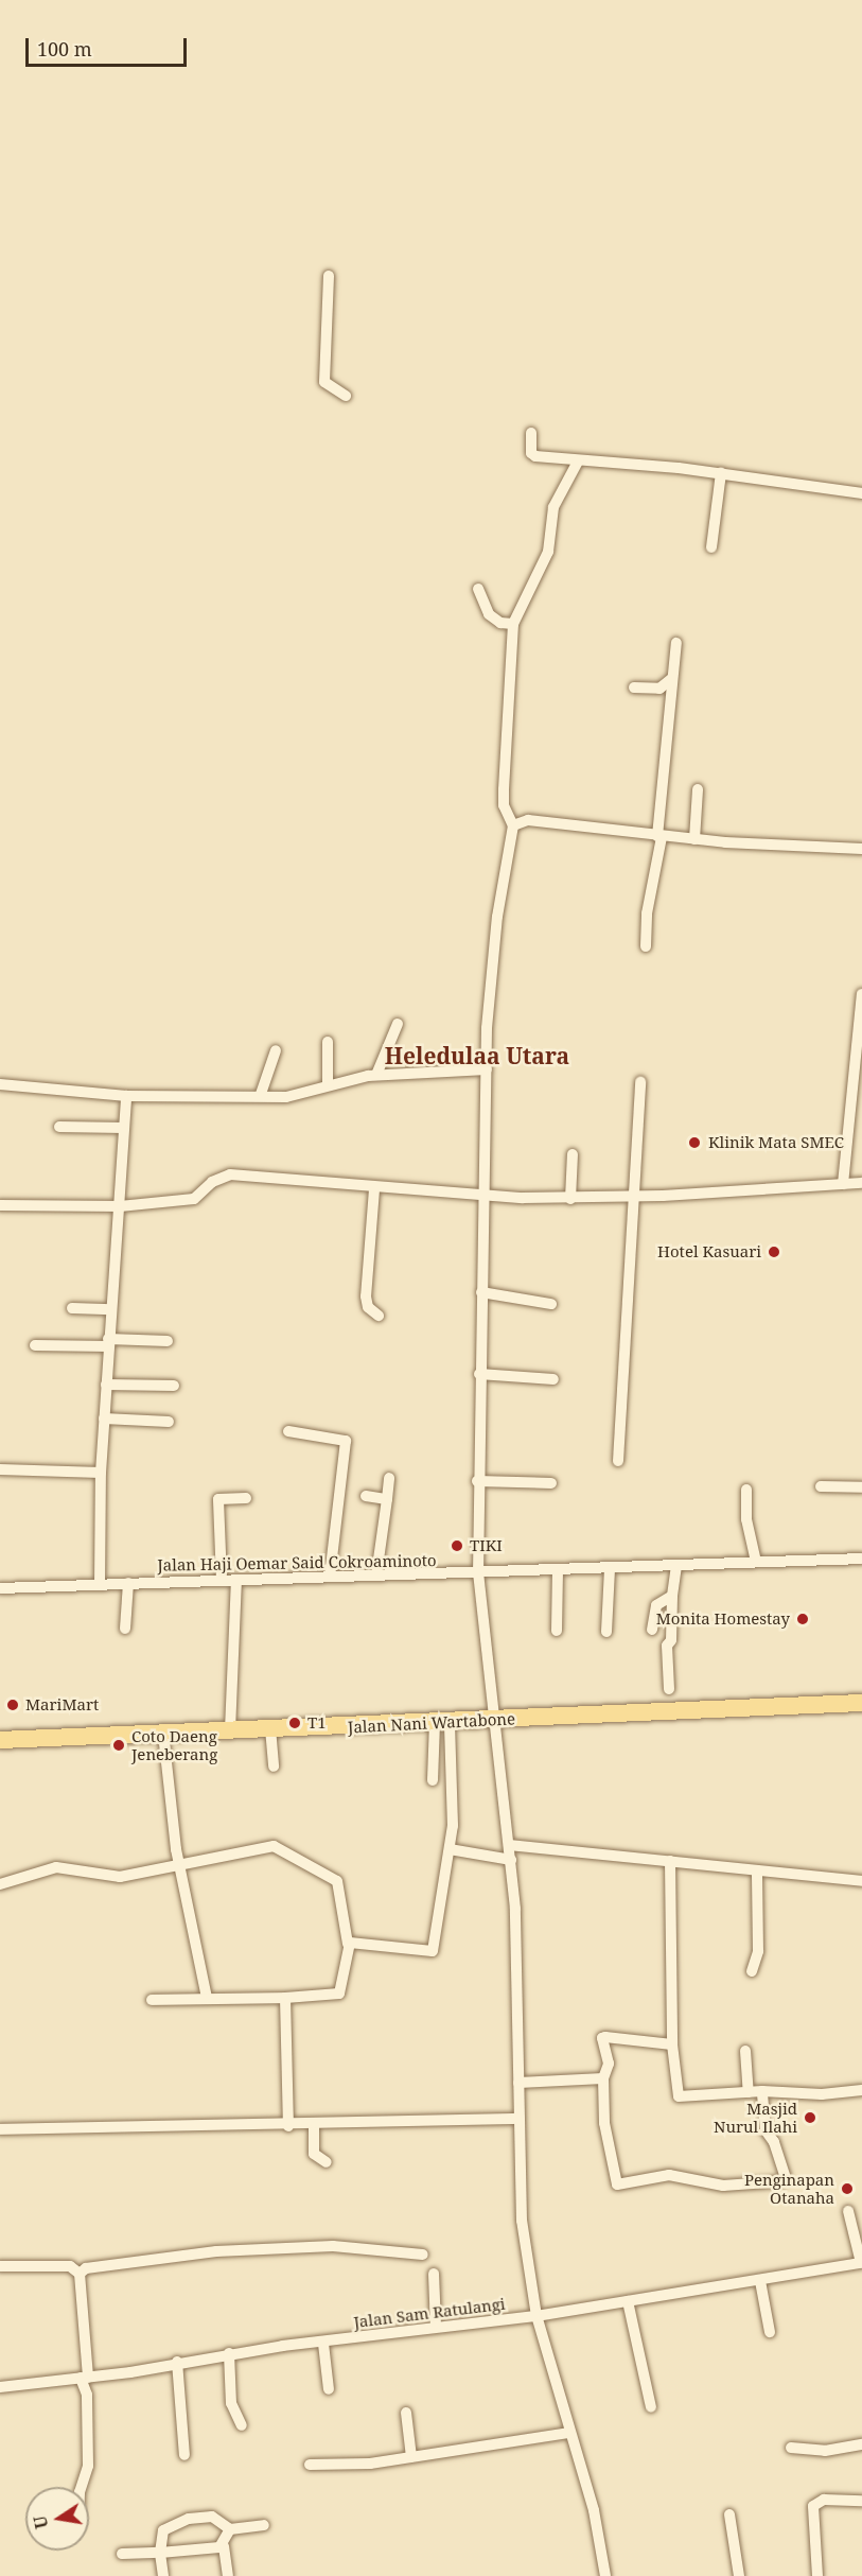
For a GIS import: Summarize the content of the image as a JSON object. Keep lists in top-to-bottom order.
{
  "streets": {
    "main road": ["Jalan Nani Wartabone"],
    "street": ["Jalan Haji Oemar Said Cokroaminoto", "Jalan Sam Ratulangi"]
  },
  "districts": ["Heledulaa Utara"],
  "places": [
    "Klinik Mata SMEC",
    "Hotel Kasuari",
    "TIKI",
    "Monita Homestay",
    "MariMart",
    "T1",
    "Coto Daeng Jeneberang",
    "Masjid Nurul Ilahi",
    "Penginapan Otanaha"
  ],
  "scale_bar": "100 m",
  "north": "left"
}
